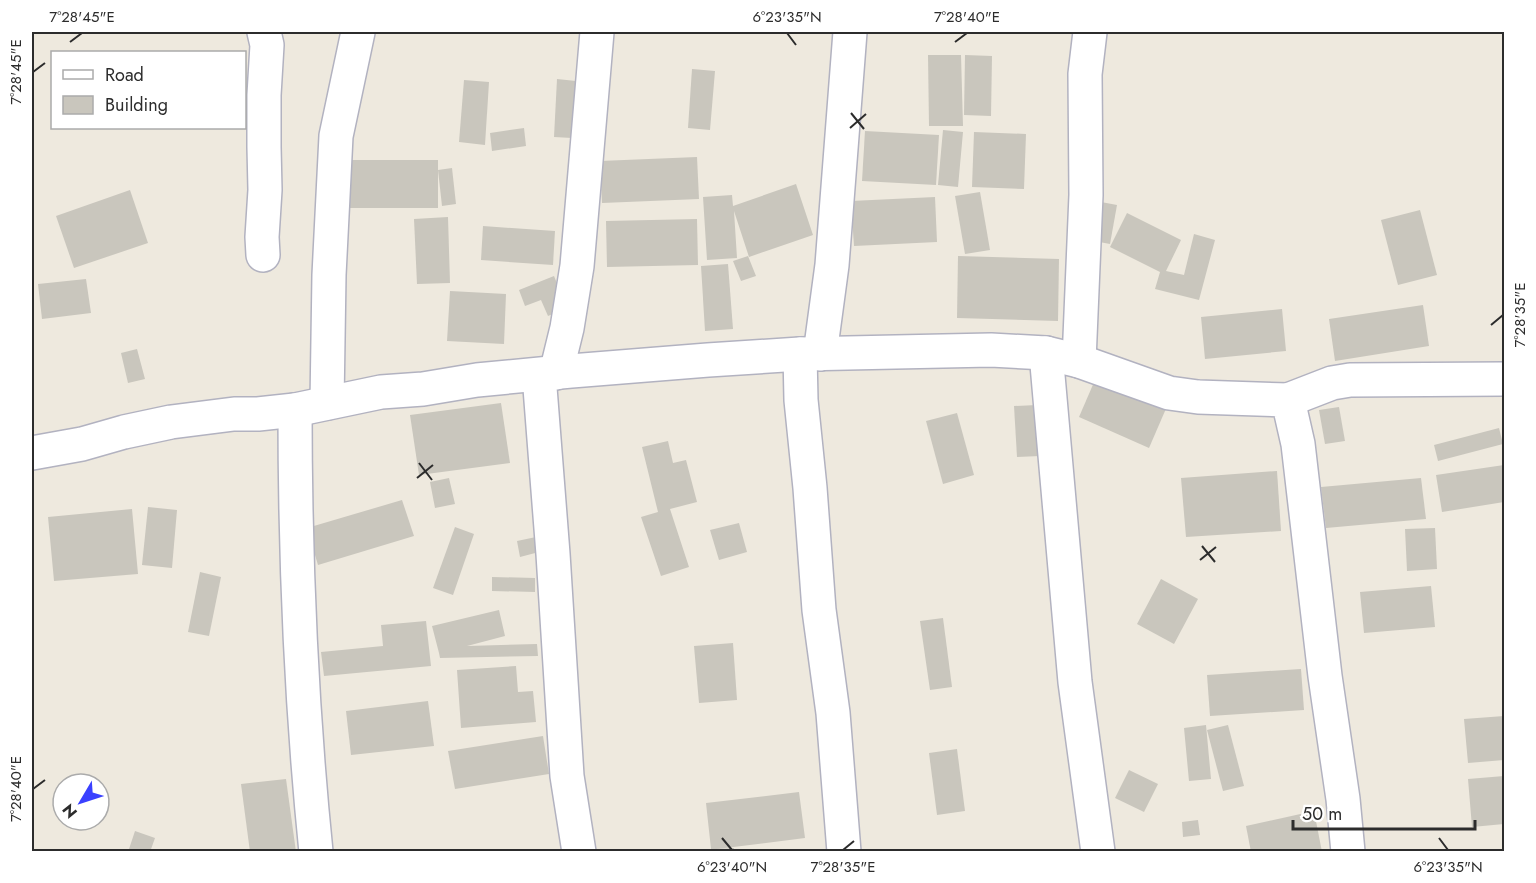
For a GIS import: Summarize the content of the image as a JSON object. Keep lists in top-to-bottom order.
{
  "legend": ["Road", "Building"],
  "scale_bar": "50 m",
  "north": "bottom left",
  "coordinates": [
    "7°28'45\"E",
    "6°23'35\"N",
    "7°28'40\"E",
    "7°28'35\"E",
    "6°23'40\"N"
  ]
}
